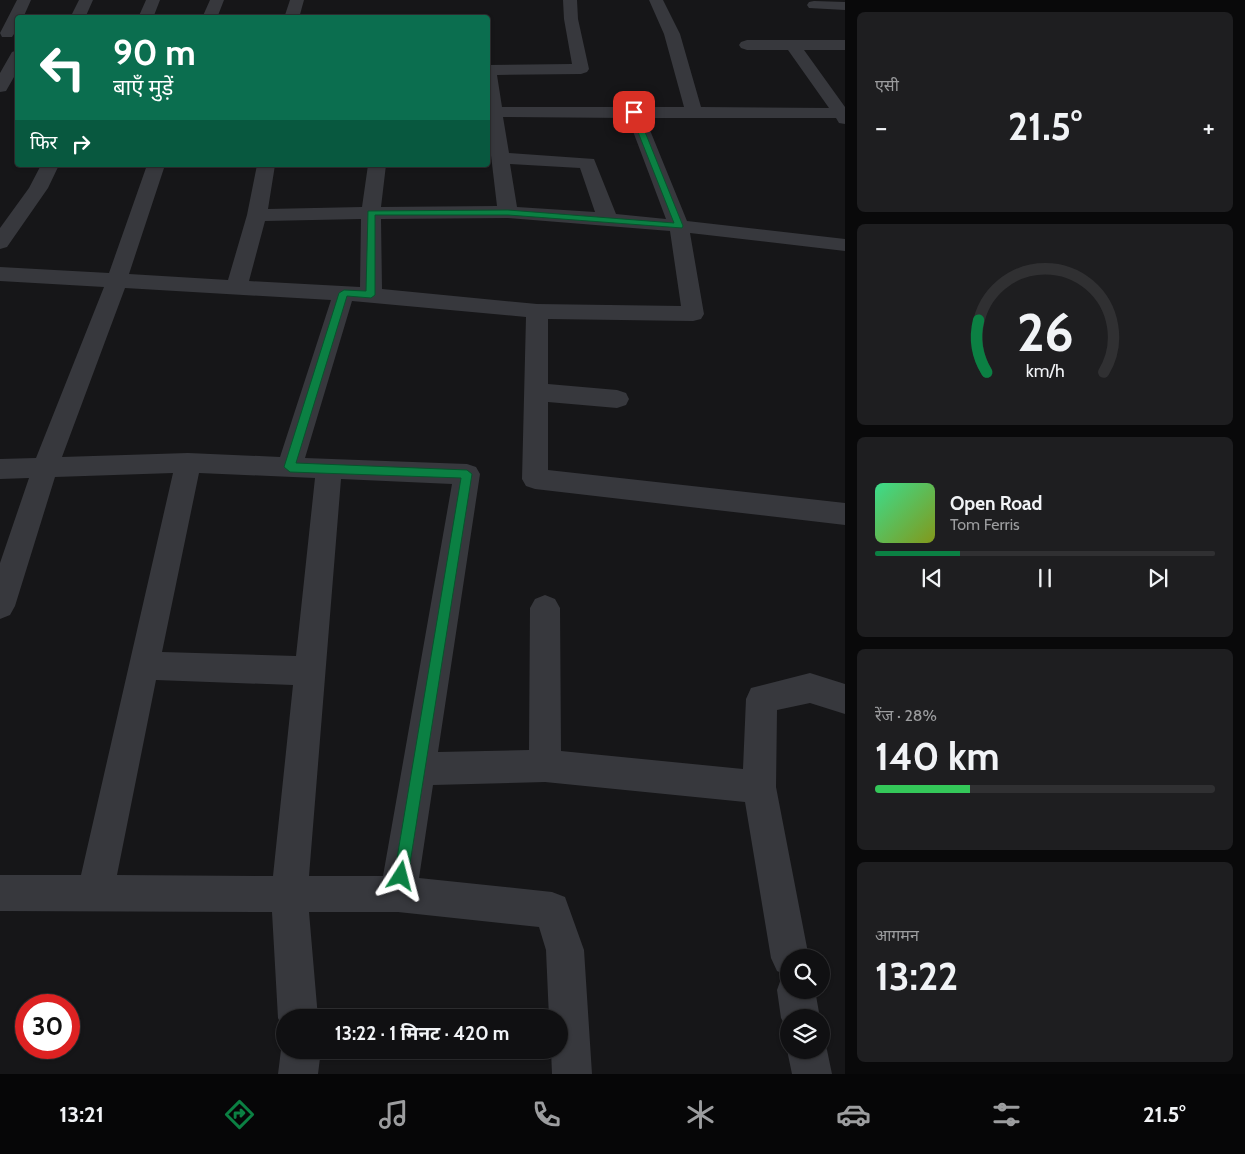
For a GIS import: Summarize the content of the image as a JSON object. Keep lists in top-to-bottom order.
{
  "page": {
    "tile": [
      "एसी",
      ["रेंज · 28%", "140 km"],
      ["आगमन", "13:22"]
    ],
    "turn": ["90 m", "बाएँ मुड़ें"],
    "heat": ["−", "21.5°", "+"],
    "then": "फिर",
    "song": ["Open Road", "Tom Ferris"],
    "limit": "30",
    "trip": "13:22 · 1 मिनट · 420 m",
    "tabs": ["13:21", "21.5°"],
    "gauge": ["26", "km/h"]
  }
}
